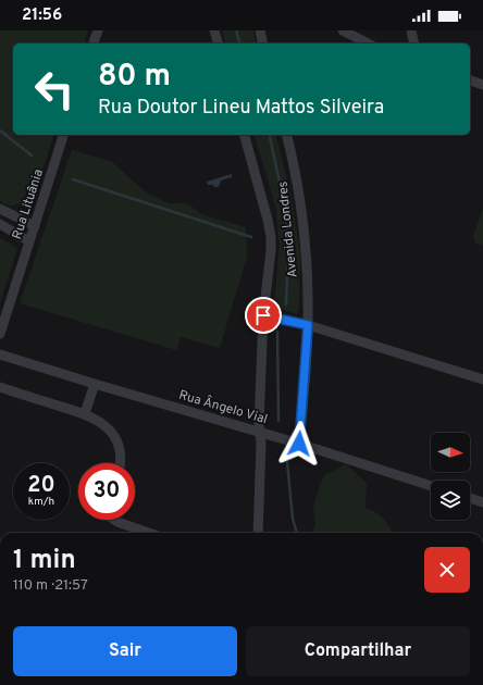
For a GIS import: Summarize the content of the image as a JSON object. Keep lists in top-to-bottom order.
{
  "streets": {
    "street": ["Rua Lituânia", "Avenida Londres", "Rua Ângelo Vial"]
  },
  "crossings": [
    ["Avenida Londres", "Rua Ângelo Vial"]
  ],
  "north": "right",
  "page": {
    "status": "21:56",
    "turn": ["80 m", "Rua Doutor Lineu Mattos Silveira"],
    "speed": "20 km/h",
    "limit": "30",
    "heading": ["1 min", "110 m · 21:57"],
    "buttons": ["Sair", "Compartilhar"]
  }
}
